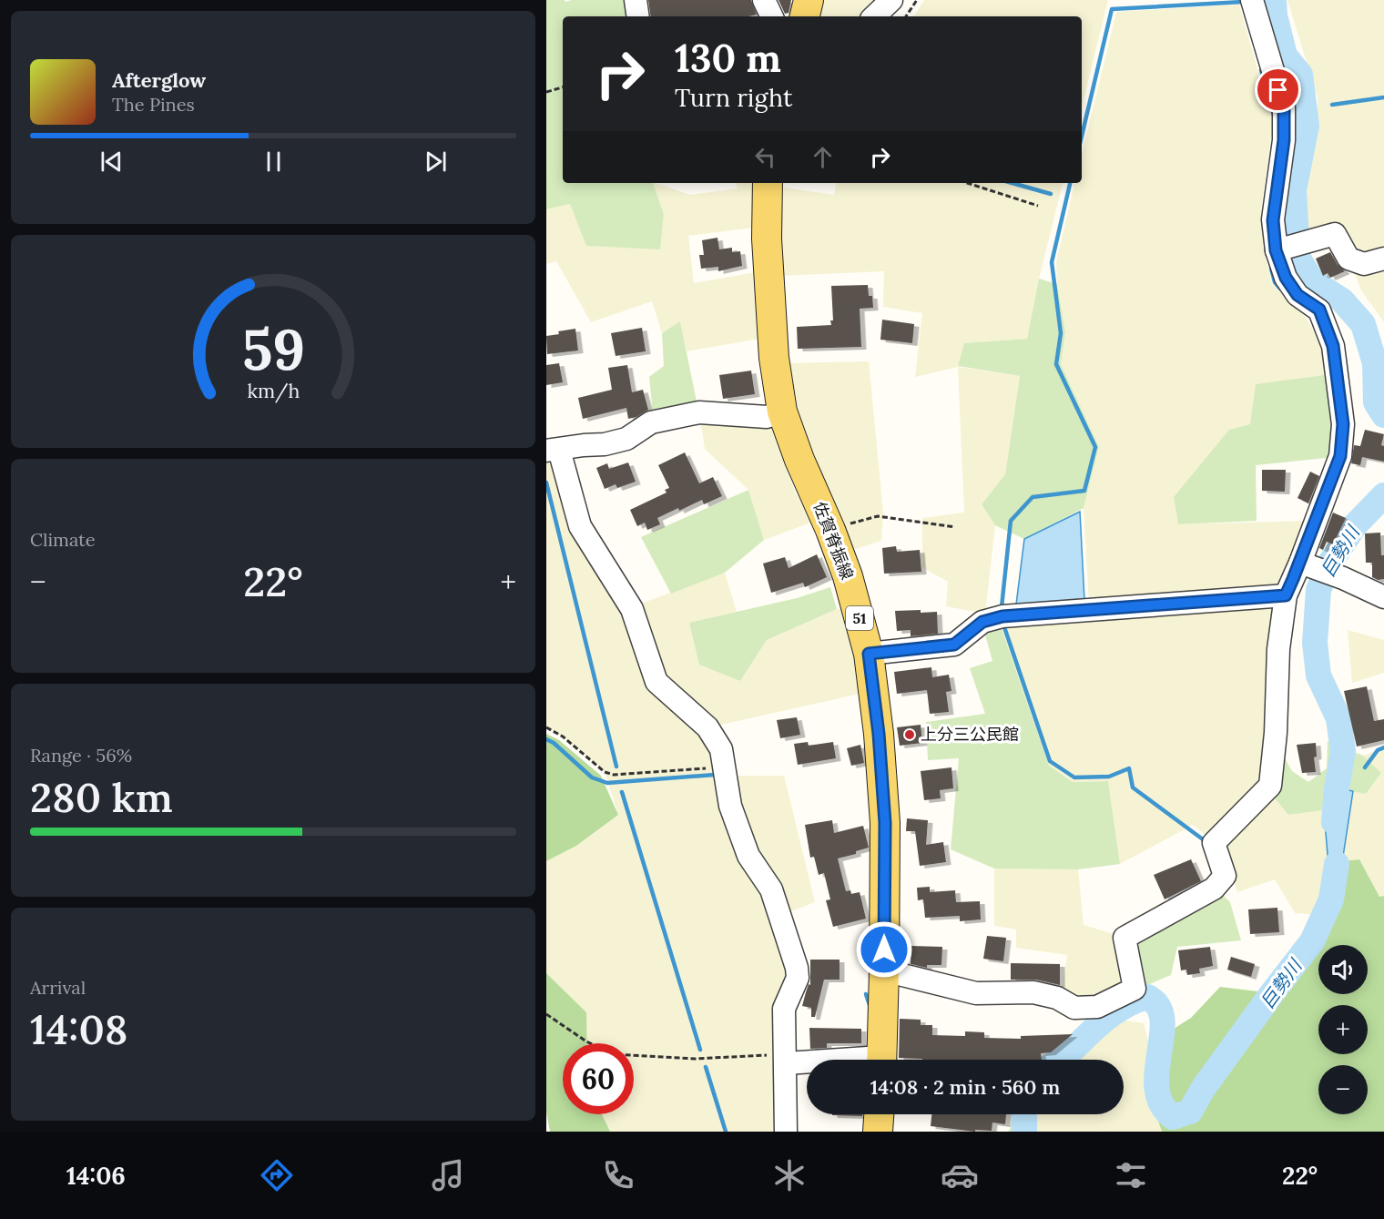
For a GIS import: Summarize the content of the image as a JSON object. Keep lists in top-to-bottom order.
{
  "streets": {
    "main road": ["佐賀脊振線", "51"]
  },
  "water": ["巨勢川"],
  "places": ["上分三公民館"],
  "page": {
    "turn": ["130 m", "Turn right"],
    "song": ["Afterglow", "The Pines"],
    "tile": [
      "Climate",
      ["Range · 56%", "280 km"],
      ["Arrival", "14:08"]
    ],
    "heat": ["−", "22°", "+"],
    "map_buttons": ["+", "−"],
    "limit": "60",
    "trip": "14:08 · 2 min · 560 m",
    "tabs": ["14:06", "22°"],
    "gauge": ["59", "km/h"]
  }
}
